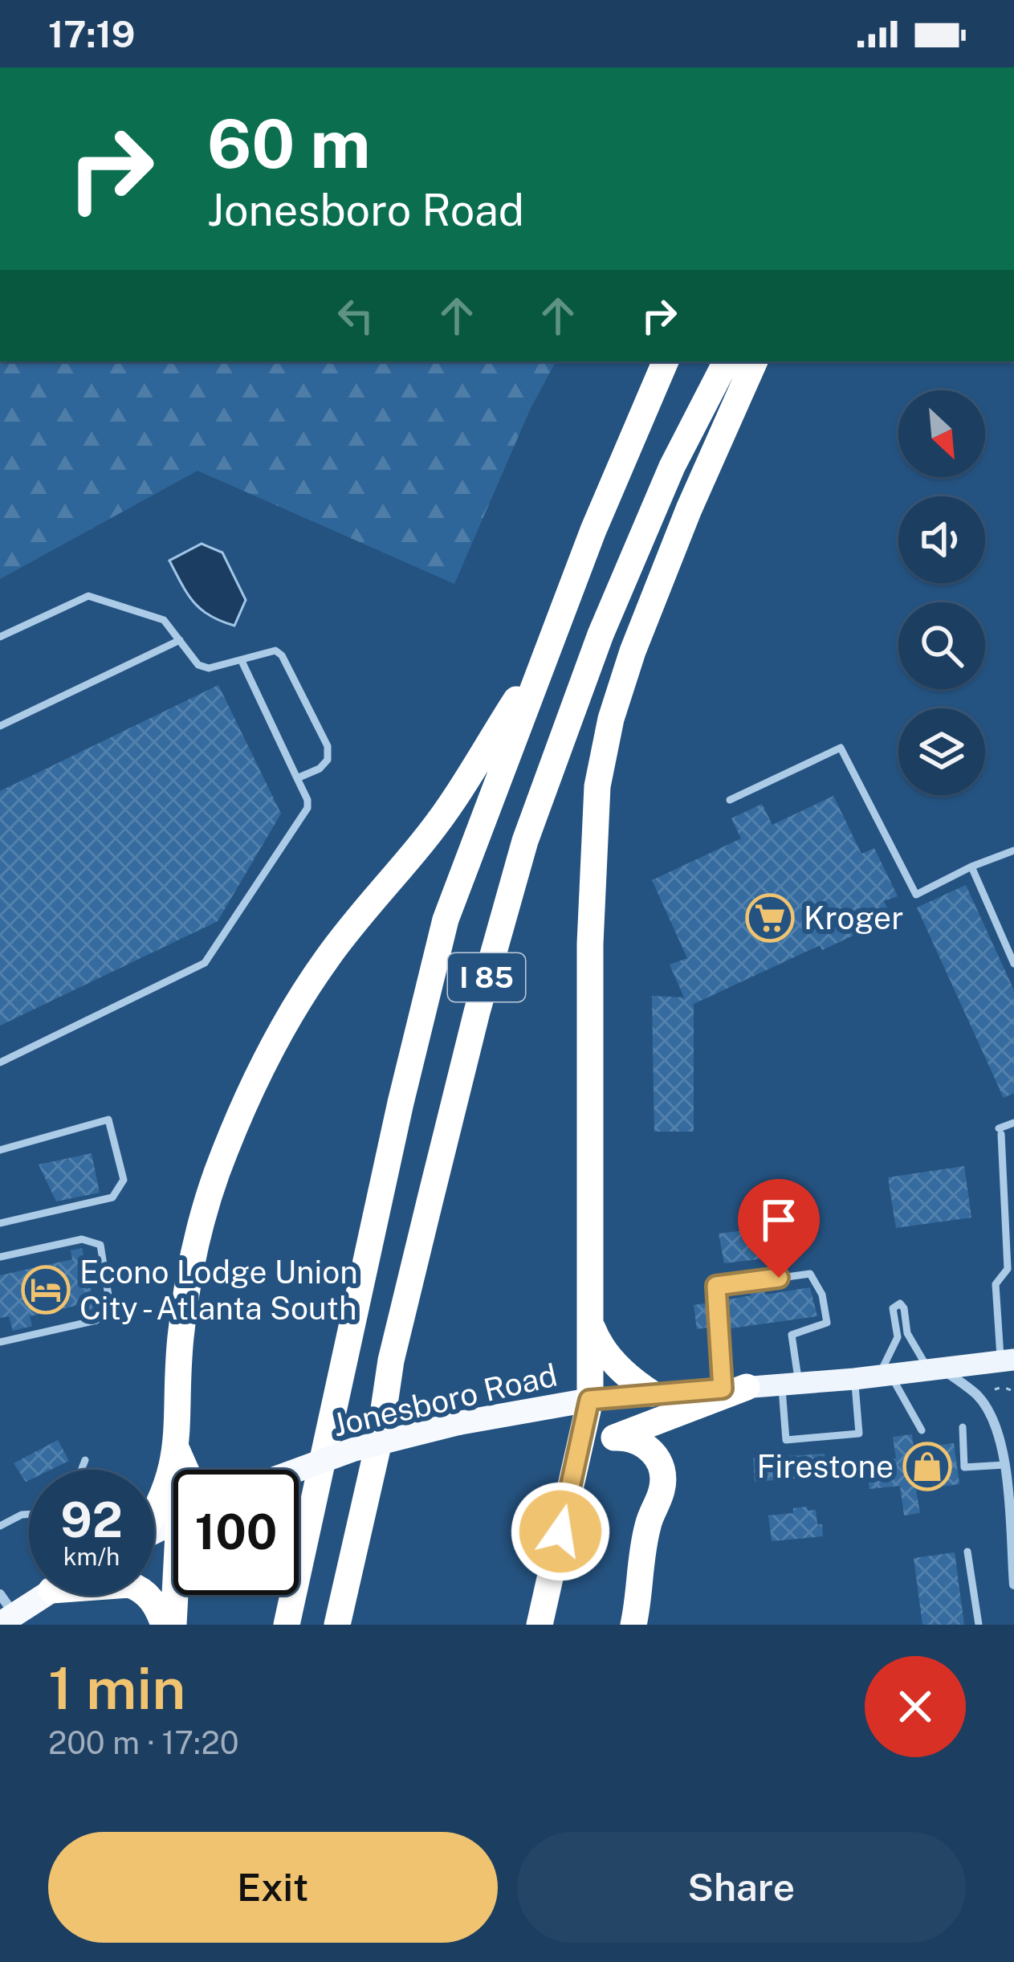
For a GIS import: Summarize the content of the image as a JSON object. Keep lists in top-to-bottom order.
{
  "streets": {
    "highway": ["I 85", "Jonesboro Road"]
  },
  "places": {
    "supermarket": ["Kroger"],
    "hotel": ["Econo Lodge Union City - Atlanta South"],
    "shop": ["Firestone"]
  },
  "north": "bottom right",
  "page": {
    "status": "17:19",
    "turn": ["60 m", "Jonesboro Road"],
    "speed": "92 km/h",
    "limit": "100",
    "heading": ["1 min", "200 m · 17:20"],
    "buttons": ["Exit", "Share"]
  }
}
